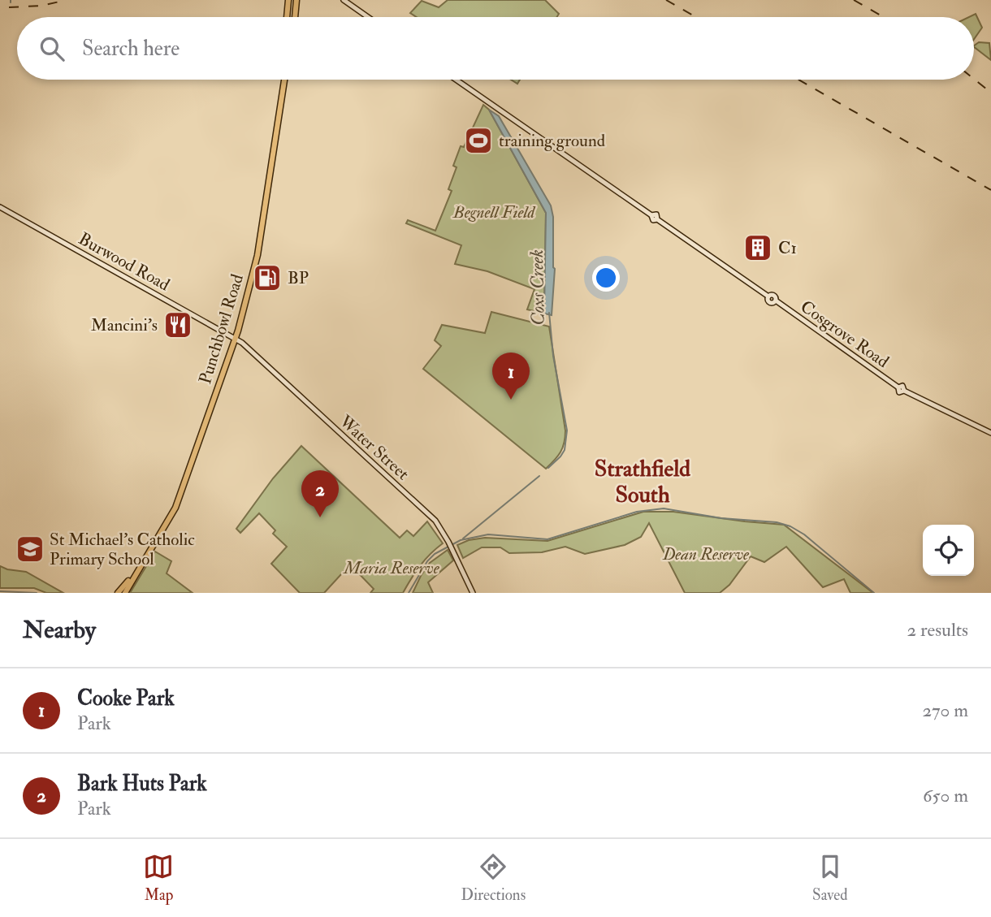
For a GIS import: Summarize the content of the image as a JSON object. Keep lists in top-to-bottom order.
{
  "streets": {
    "main road": [
      "Burwood Road",
      "Punchbowl Road",
      "Cosgrove Road",
      "Water Street"
    ]
  },
  "crossings": [
    ["Burwood Road", "Punchbowl Road"],
    ["Burwood Road", "Water Street"],
    ["Punchbowl Road", "Water Street"]
  ],
  "districts": ["Strathfield South"],
  "water": ["Coxs Creek"],
  "parks": ["Begnell Field", "Dean Reserve", "Maria Reserve"],
  "places": {
    "sports": ["training ground"],
    "building": ["C1"],
    "fuel station": ["BP"],
    "restaurant": ["Mancini's"],
    "school or university": ["St Michael's Catholic Primary School"]
  },
  "page": {
    "search": "Search here",
    "pins": ["1", "2"],
    "heading": ["Nearby", "2 results"],
    "list": [
      {
        "mark": "1",
        "name": "Cooke Park",
        "note": "Park",
        "value": "270 m"
      },
      {
        "mark": "2",
        "name": "Bark Huts Park",
        "note": "Park",
        "value": "650 m"
      }
    ],
    "nav": ["Map", "Directions", "Saved"]
  }
}
